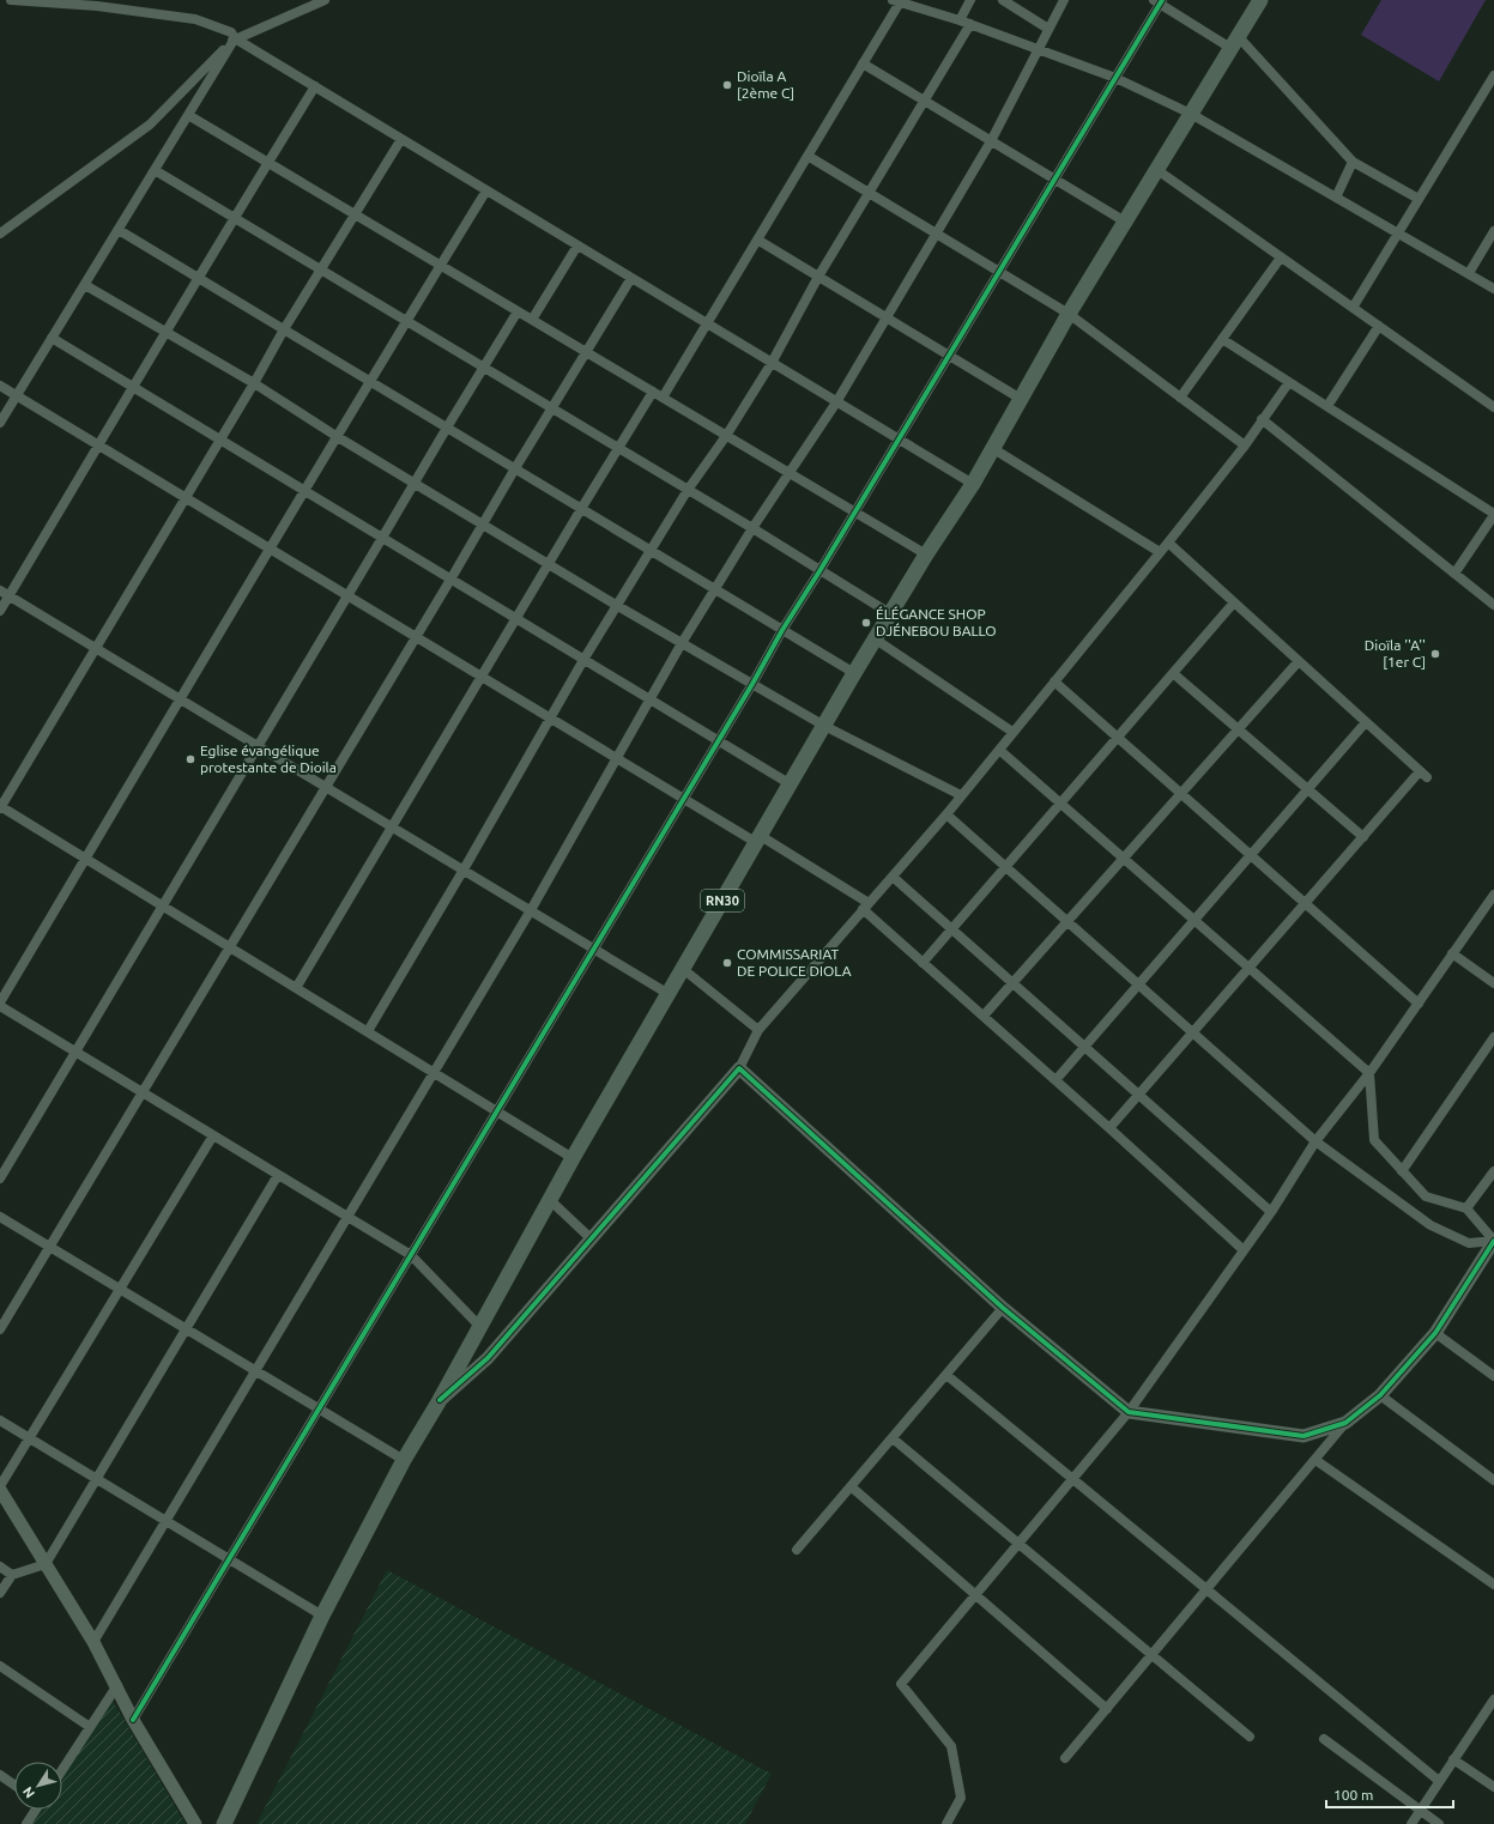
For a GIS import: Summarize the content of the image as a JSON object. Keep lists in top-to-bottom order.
{
  "streets": {
    "main road": ["RN30"]
  },
  "places": [
    "Dioïla A [2ème C]",
    "ÉLÉGANCE SHOP DJÉNEBOU BALLO",
    "Dioïla ''A'' [1er C]",
    "Eglise évangélique protestante de Dioila",
    "COMMISSARIAT DE POLICE DIOLA"
  ],
  "scale_bar": "100 m",
  "north": "bottom left"
}
